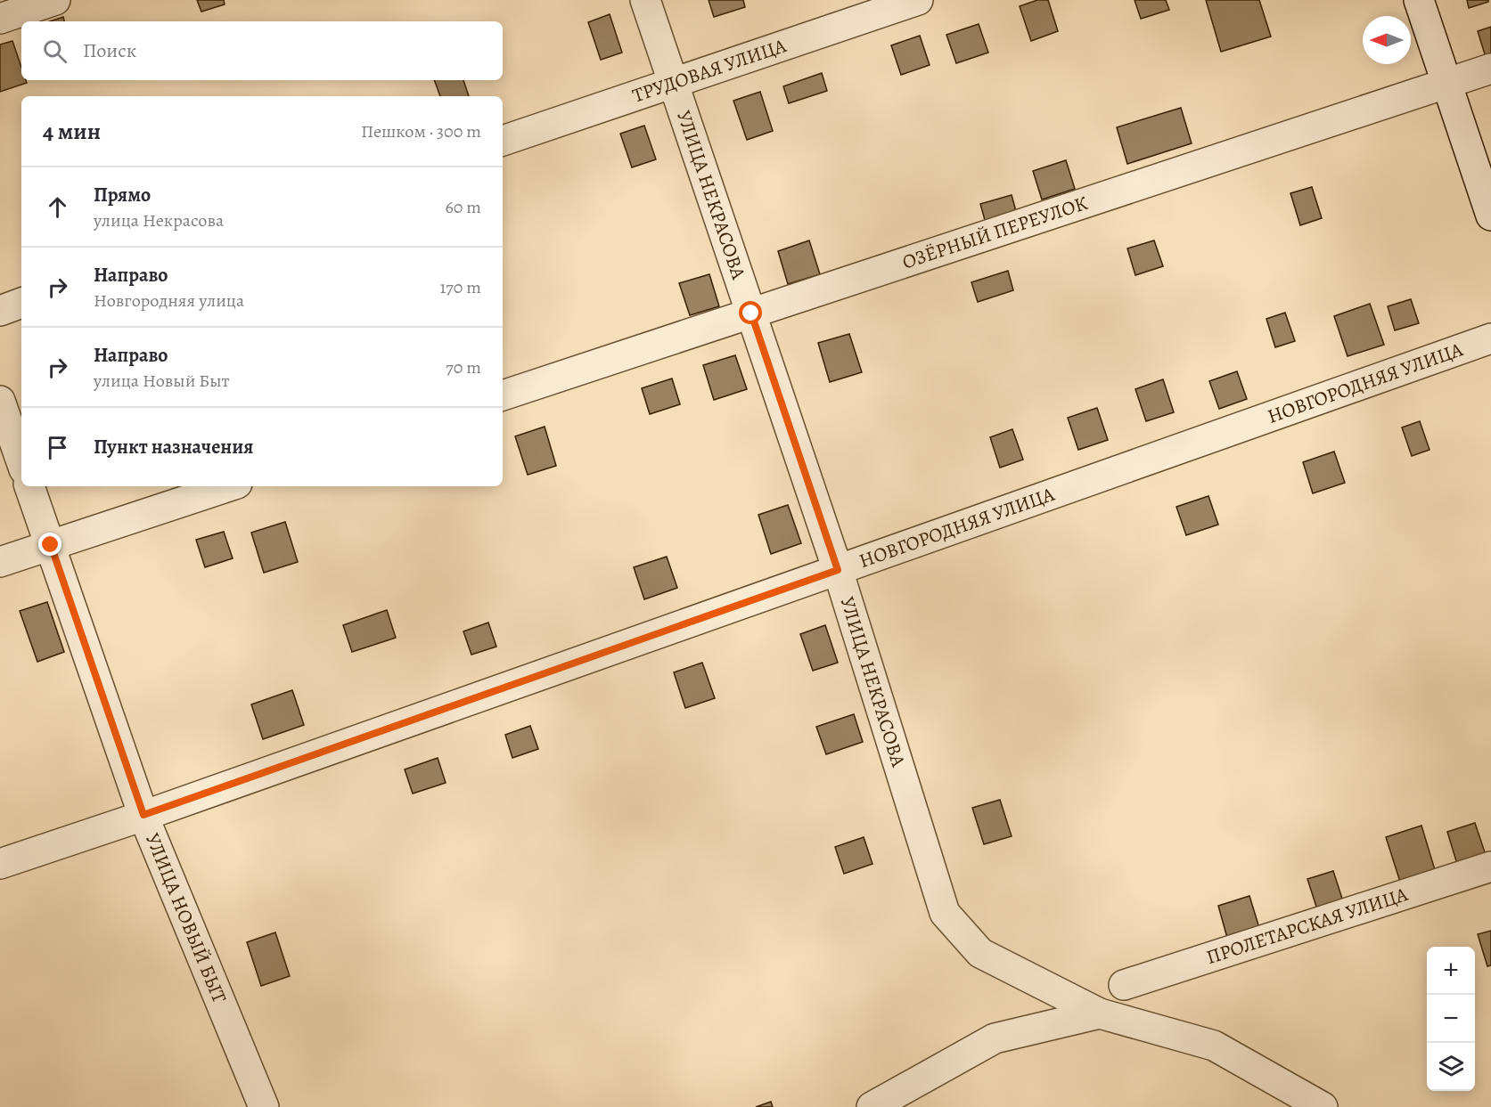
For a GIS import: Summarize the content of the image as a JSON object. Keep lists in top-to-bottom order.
{
  "streets": {
    "street": [
      "ТРУДОВАЯ УЛИЦА",
      "УЛИЦА НЕКРАСОВА",
      "ОЗЁРНЫЙ ПЕРЕУЛОК",
      "НОВГОРОДНЯЯ УЛИЦА",
      "УЛИЦА НОВЫЙ БЫТ",
      "ПРОЛЕТАРСКАЯ УЛИЦА"
    ]
  },
  "crossings": [
    ["ТРУДОВАЯ УЛИЦА", "УЛИЦА НЕКРАСОВА"],
    ["УЛИЦА НЕКРАСОВА", "ОЗЁРНЫЙ ПЕРЕУЛОК"],
    ["УЛИЦА НЕКРАСОВА", "НОВГОРОДНЯЯ УЛИЦА"],
    ["НОВГОРОДНЯЯ УЛИЦА", "УЛИЦА НОВЫЙ БЫТ"]
  ],
  "north": "left",
  "page": {
    "search": "Поиск",
    "heading": ["4 мин", "Пешком · 300 m"],
    "list": [
      ["Прямо", "улица Некрасова", "60 m"],
      ["Направо", "Новгородняя улица", "170 m"],
      ["Направо", "улица Новый Быт", "70 m"],
      "Пункт назначения"
    ],
    "map_buttons": ["+", "−"]
  }
}
